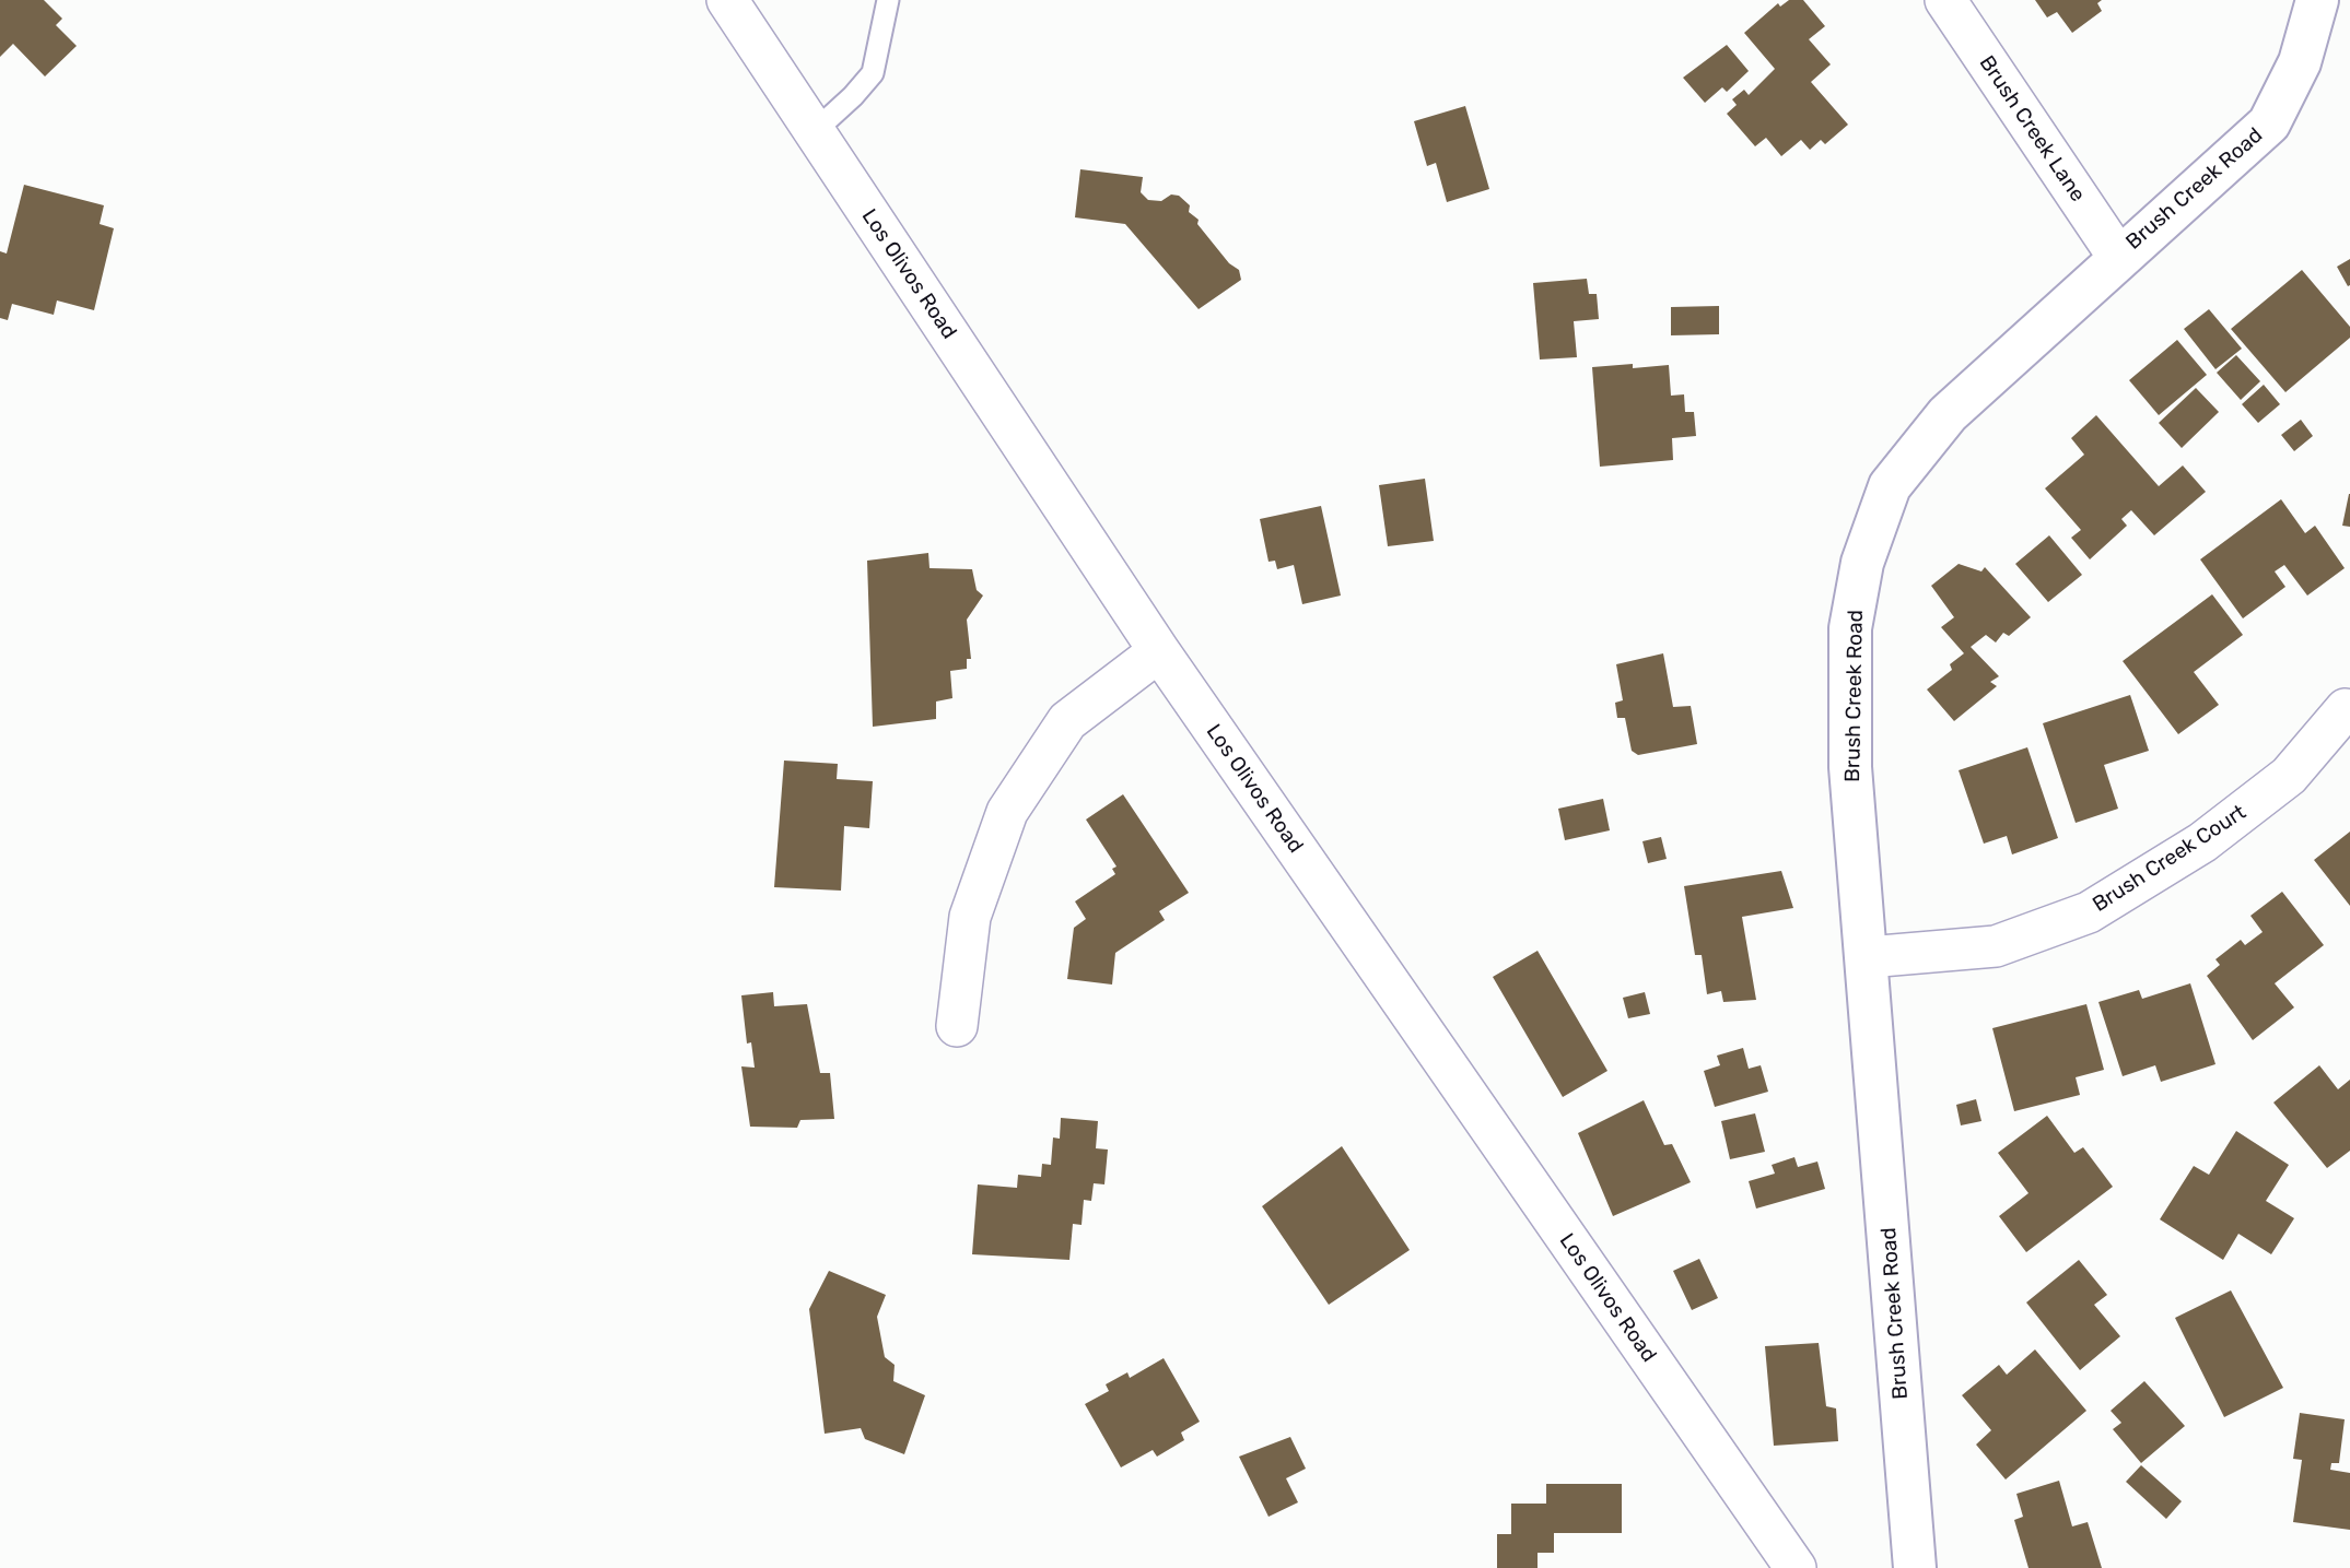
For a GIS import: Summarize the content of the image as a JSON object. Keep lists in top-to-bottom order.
{
  "streets": {
    "street": [
      "Brush Creek Lane",
      "Brush Creek Road",
      "Los Olivos Road",
      "Brush Creek Court"
    ]
  },
  "crossings": [
    ["Brush Creek Lane", "Brush Creek Road"],
    ["Brush Creek Road", "Brush Creek Court"]
  ]
}
